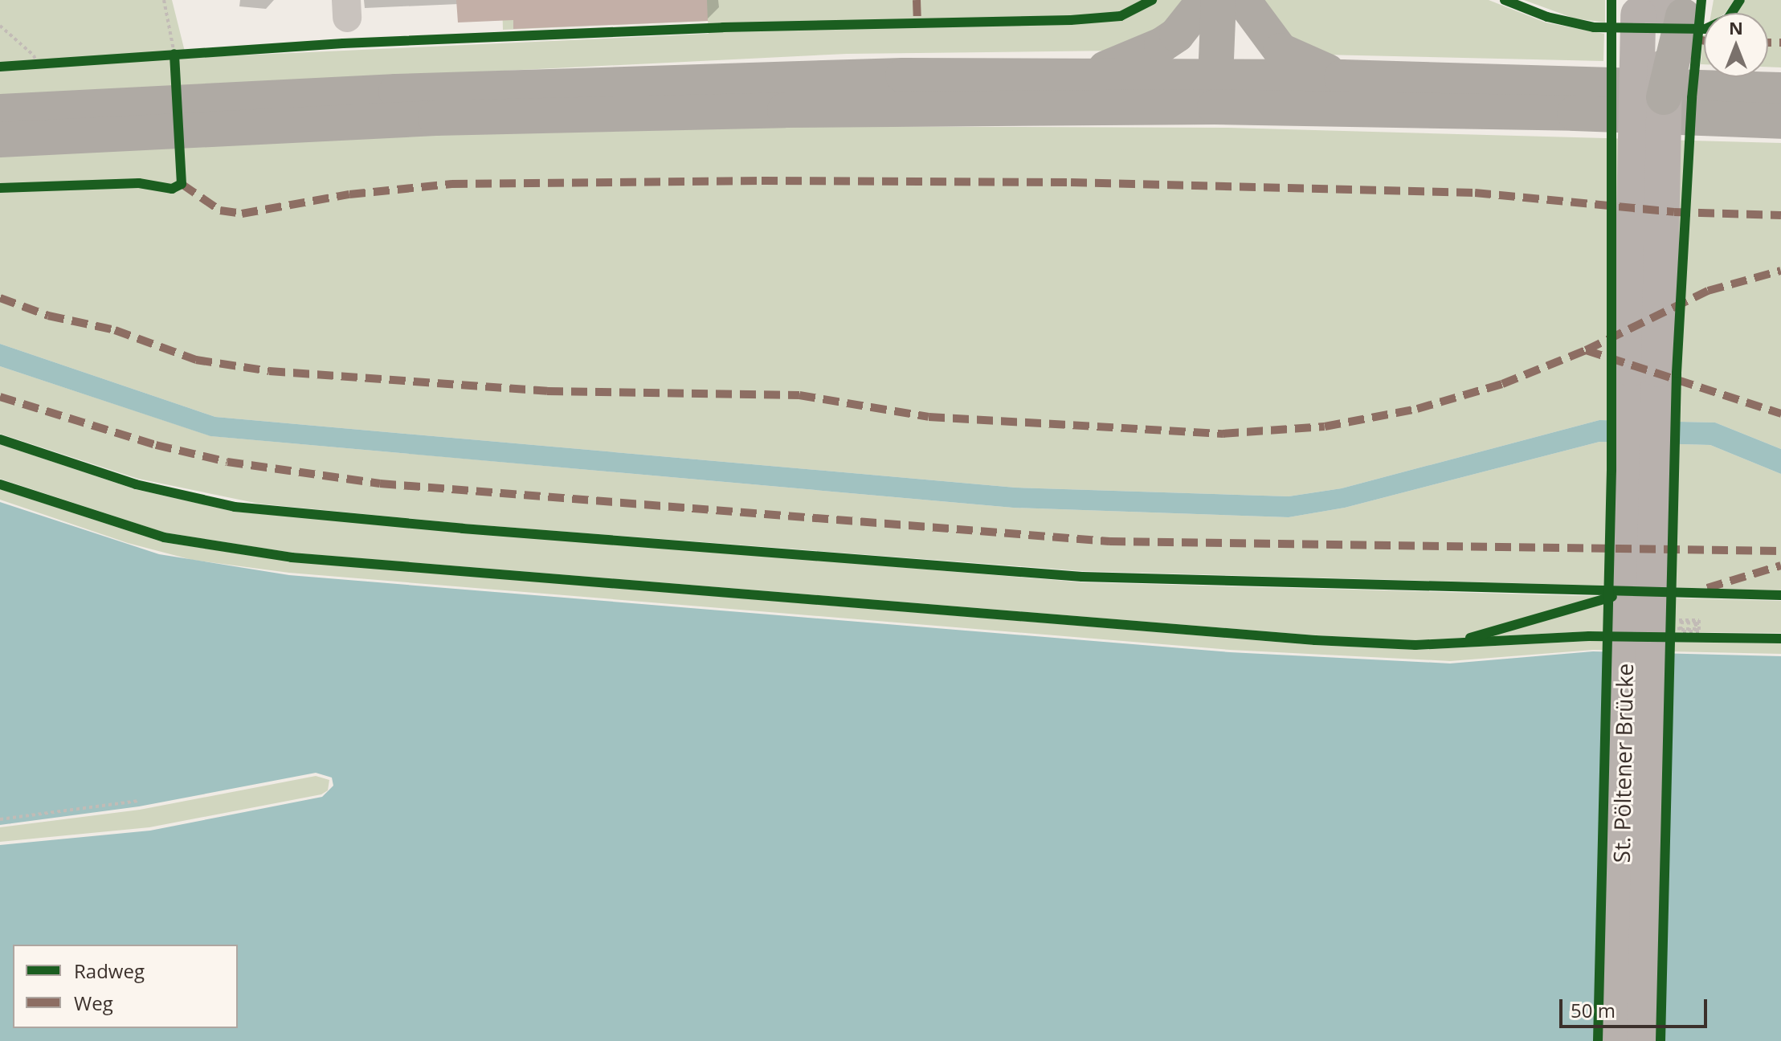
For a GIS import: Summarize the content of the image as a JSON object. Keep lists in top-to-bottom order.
{
  "streets": {
    "main road": ["St. Pöltener Brücke"]
  },
  "legend": ["Radweg", "Weg"],
  "scale_bar": "50 m",
  "north": "top"
}
